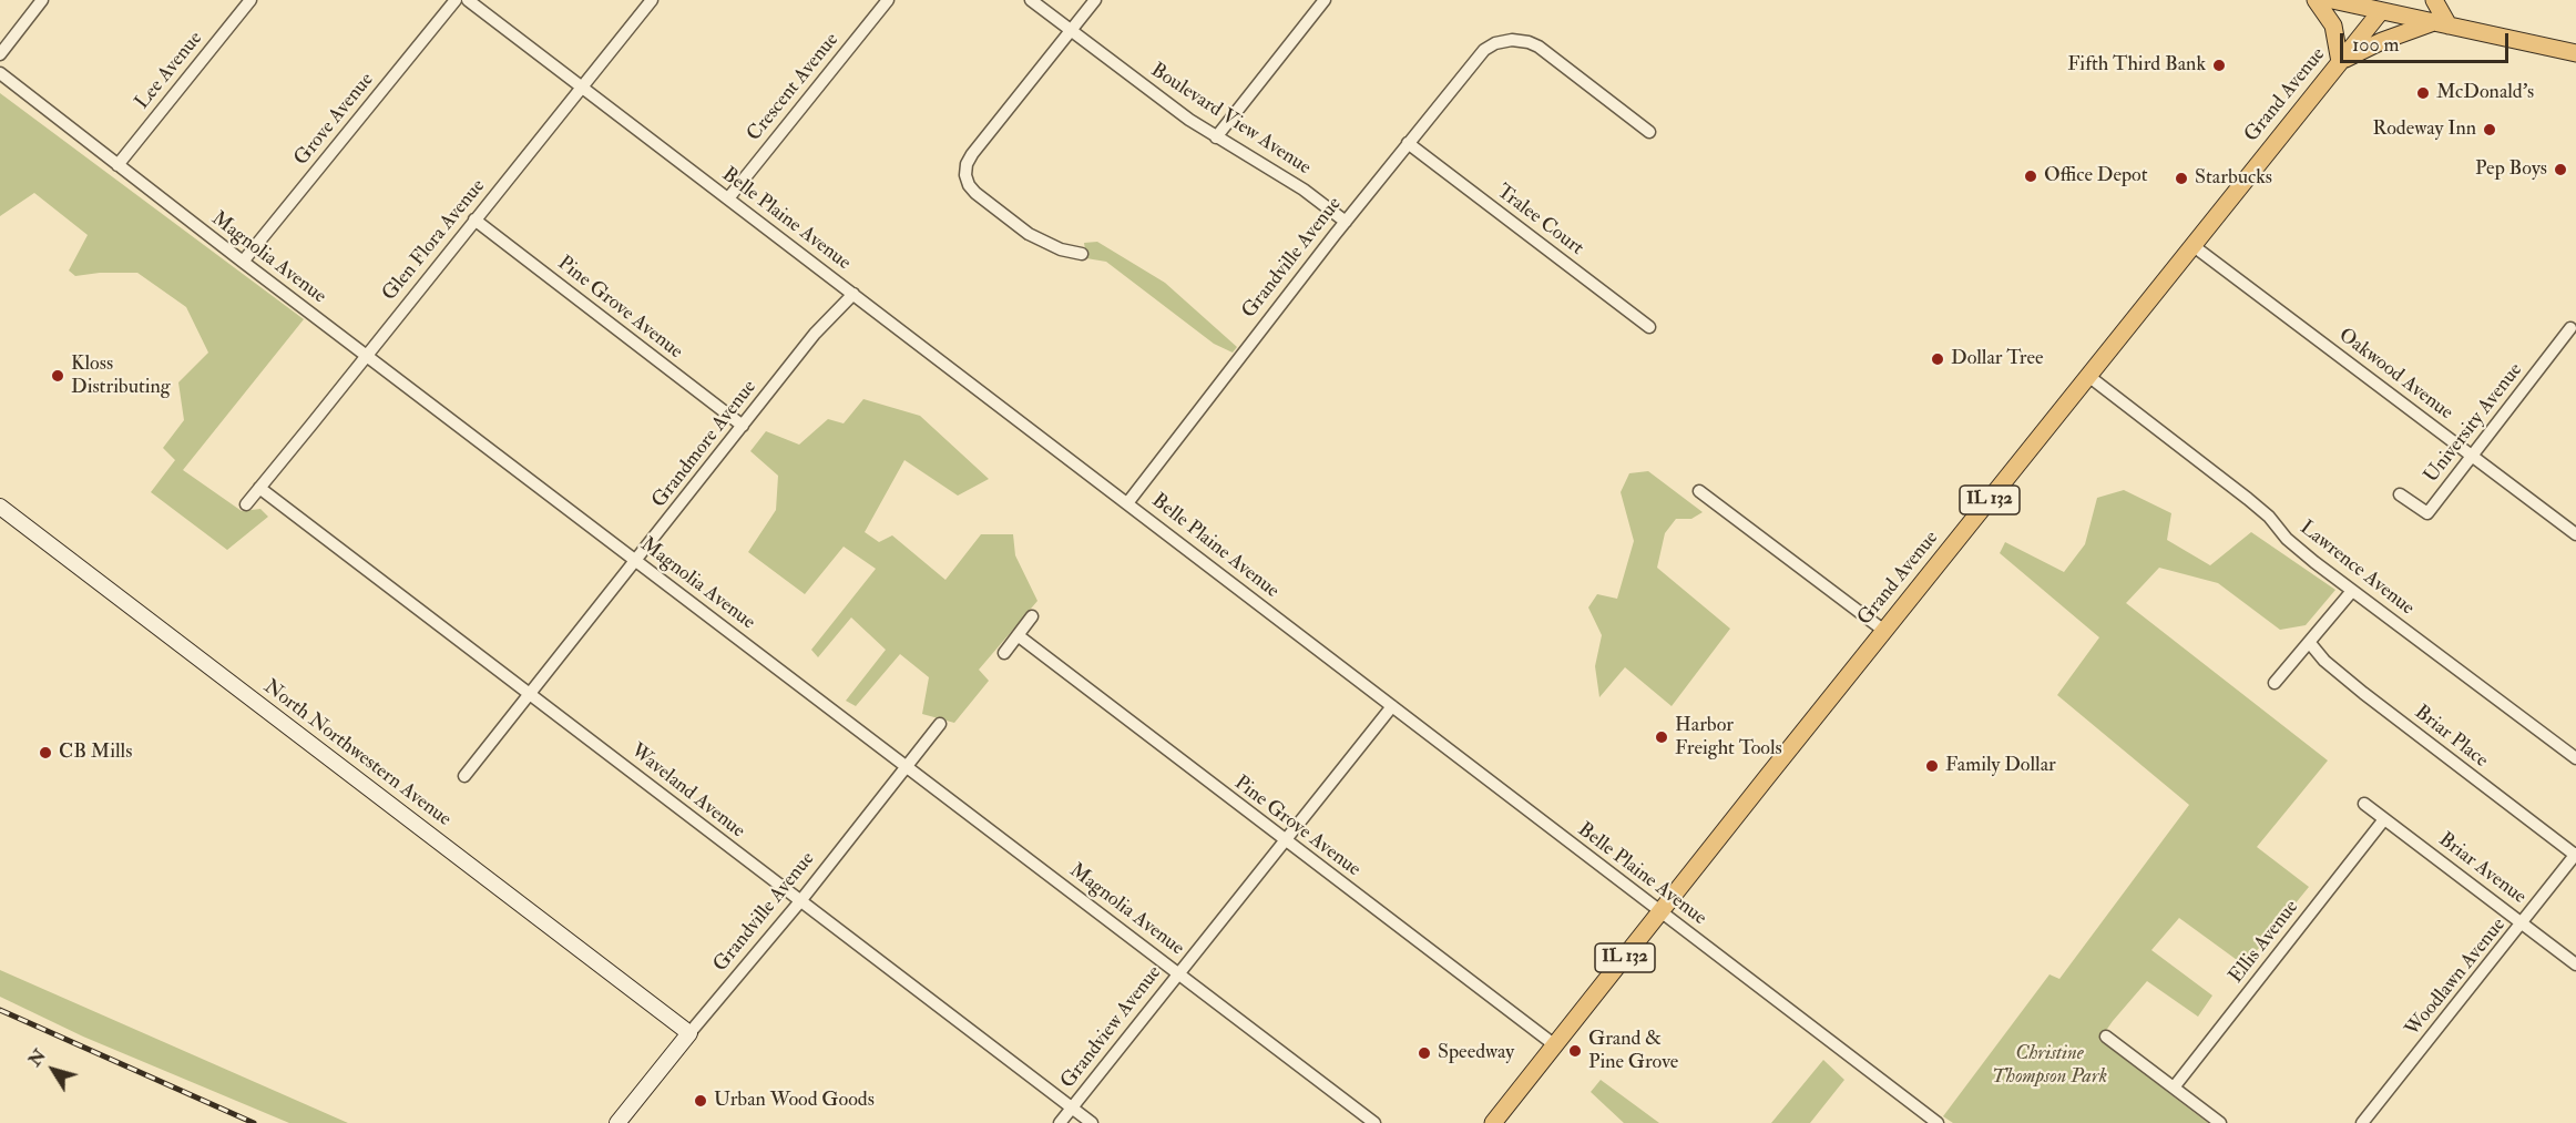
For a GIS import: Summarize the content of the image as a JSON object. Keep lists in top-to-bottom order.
{
  "streets": {
    "main road": ["Grand Avenue", "IL 132"],
    "street": [
      "Lee Avenue",
      "Crescent Avenue",
      "Grove Avenue",
      "Boulevard View Avenue",
      "Belle Plaine Avenue",
      "Tralee Court",
      "Glen Flora Avenue",
      "Magnolia Avenue",
      "Grandville Avenue",
      "Pine Grove Avenue",
      "Oakwood Avenue",
      "University Avenue",
      "Grandmore Avenue",
      "Lawrence Avenue",
      "Briar Place",
      "North Northwestern Avenue",
      "Waveland Avenue",
      "Briar Avenue",
      "Ellis Avenue",
      "Woodlawn Avenue",
      "Grandview Avenue"
    ]
  },
  "crossings": [
    ["Lee Avenue", "Magnolia Avenue"],
    ["Crescent Avenue", "Belle Plaine Avenue"],
    ["Grand Avenue", "Belle Plaine Avenue"],
    ["Grand Avenue", "Pine Grove Avenue"],
    ["Grand Avenue", "Oakwood Avenue"],
    ["Grand Avenue", "Lawrence Avenue"],
    ["Grove Avenue", "Magnolia Avenue"],
    ["Boulevard View Avenue", "Grandville Avenue"],
    ["Belle Plaine Avenue", "Glen Flora Avenue"],
    ["Belle Plaine Avenue", "Grandville Avenue"],
    ["Belle Plaine Avenue", "Grandmore Avenue"],
    ["Belle Plaine Avenue", "Grandview Avenue"],
    ["Tralee Court", "Grandville Avenue"],
    ["Glen Flora Avenue", "Magnolia Avenue"],
    ["Glen Flora Avenue", "Pine Grove Avenue"],
    ["Glen Flora Avenue", "Waveland Avenue"],
    ["Magnolia Avenue", "Grandville Avenue"],
    ["Magnolia Avenue", "Grandmore Avenue"],
    ["Magnolia Avenue", "Grandview Avenue"],
    ["Grandville Avenue", "North Northwestern Avenue"],
    ["Grandville Avenue", "Waveland Avenue"],
    ["Pine Grove Avenue", "Grandmore Avenue"],
    ["Pine Grove Avenue", "Grandview Avenue"],
    ["Oakwood Avenue", "University Avenue"],
    ["Grandmore Avenue", "Waveland Avenue"],
    ["Briar Place", "Woodlawn Avenue"],
    ["Waveland Avenue", "Grandview Avenue"],
    ["Briar Avenue", "Ellis Avenue"],
    ["Briar Avenue", "Woodlawn Avenue"]
  ],
  "parks": ["Christine Thompson Park"],
  "places": [
    "Fifth Third Bank",
    "McDonald's",
    "Rodeway Inn",
    "Pep Boys",
    "Office Depot",
    "Starbucks",
    "Dollar Tree",
    "Kloss Distributing",
    "Harbor Freight Tools",
    "CB Mills",
    "Family Dollar",
    "Grand & Pine Grove",
    "Speedway",
    "Urban Wood Goods"
  ],
  "scale_bar": "100 m",
  "north": "top left"
}
